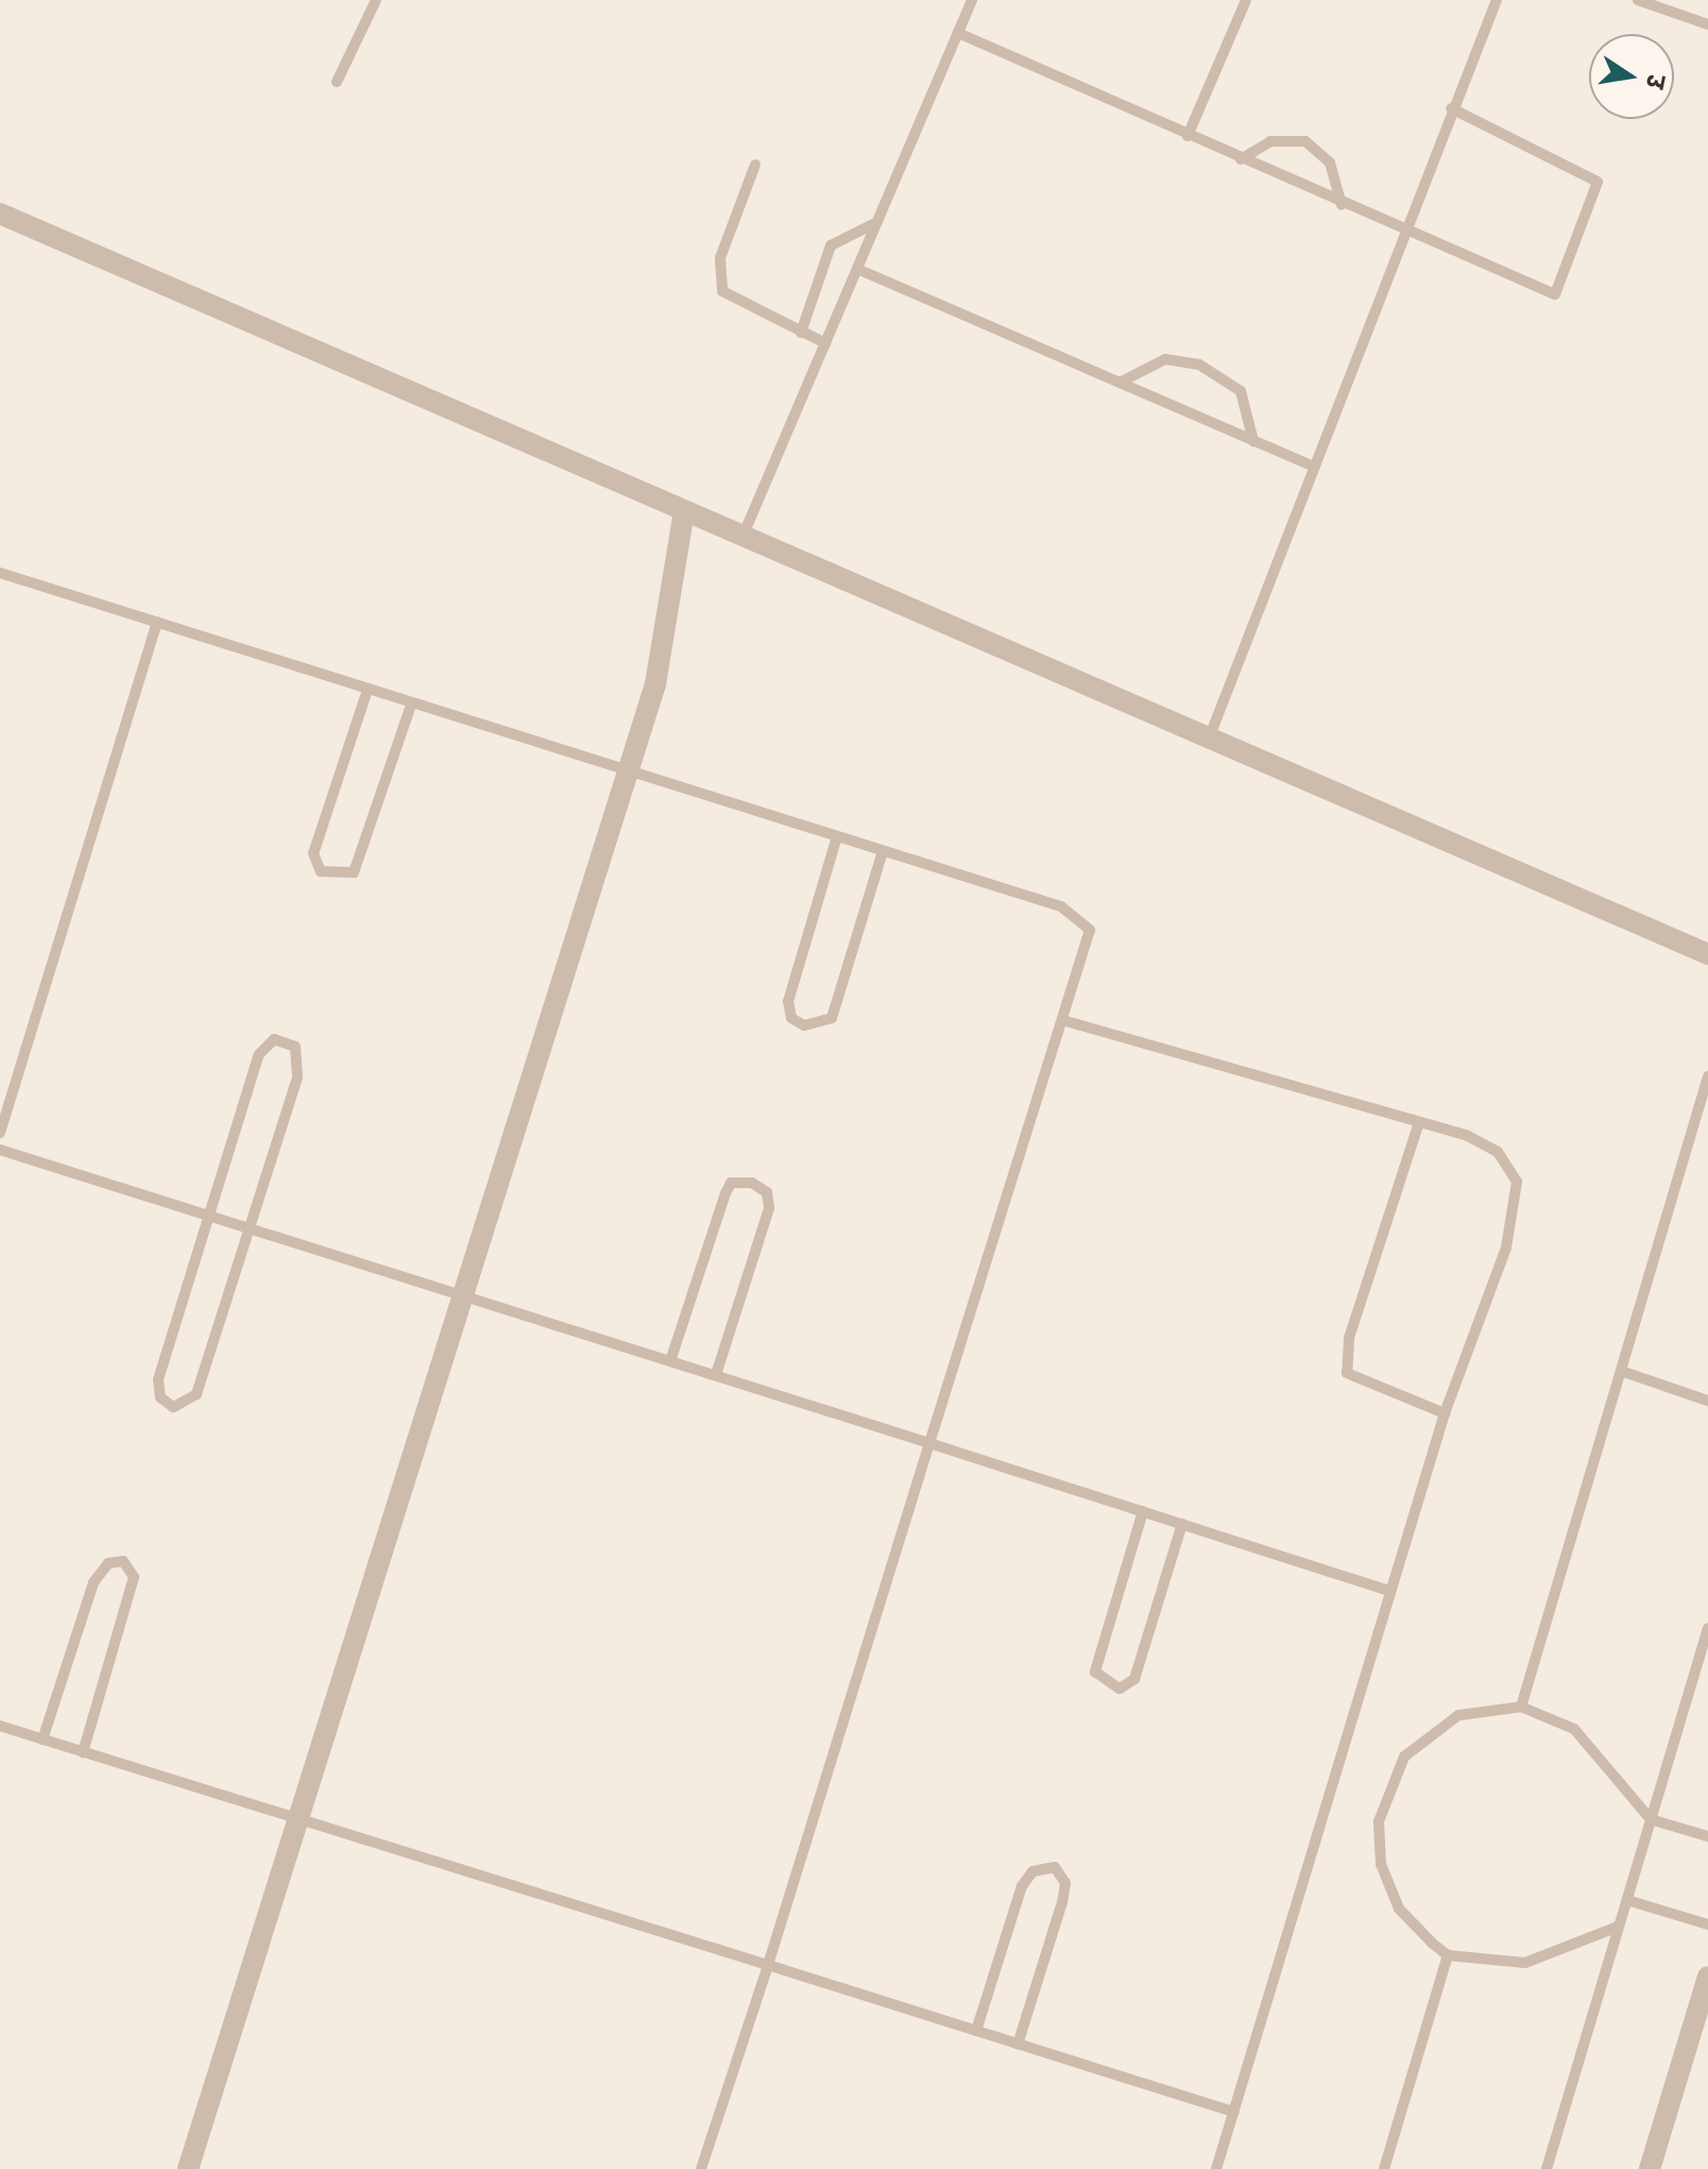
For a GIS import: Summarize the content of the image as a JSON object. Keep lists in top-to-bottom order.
{
  "north": "right"
}
